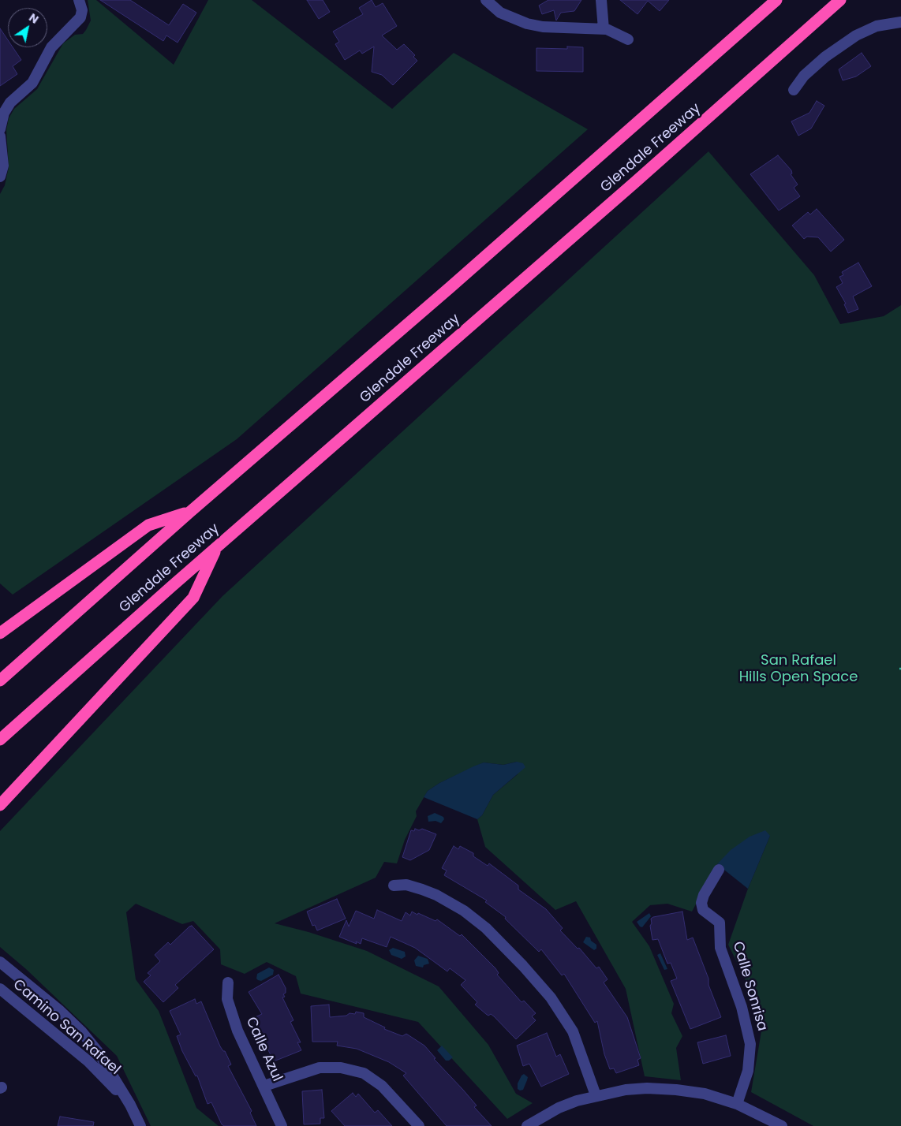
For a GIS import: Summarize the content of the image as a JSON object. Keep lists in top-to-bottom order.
{
  "streets": {
    "highway": ["Glendale Freeway"],
    "street": ["Calle Sonrisa", "Camino San Rafael", "Calle Azul"]
  },
  "parks": ["San Rafael Hills Open Space"],
  "north": "top right"
}
